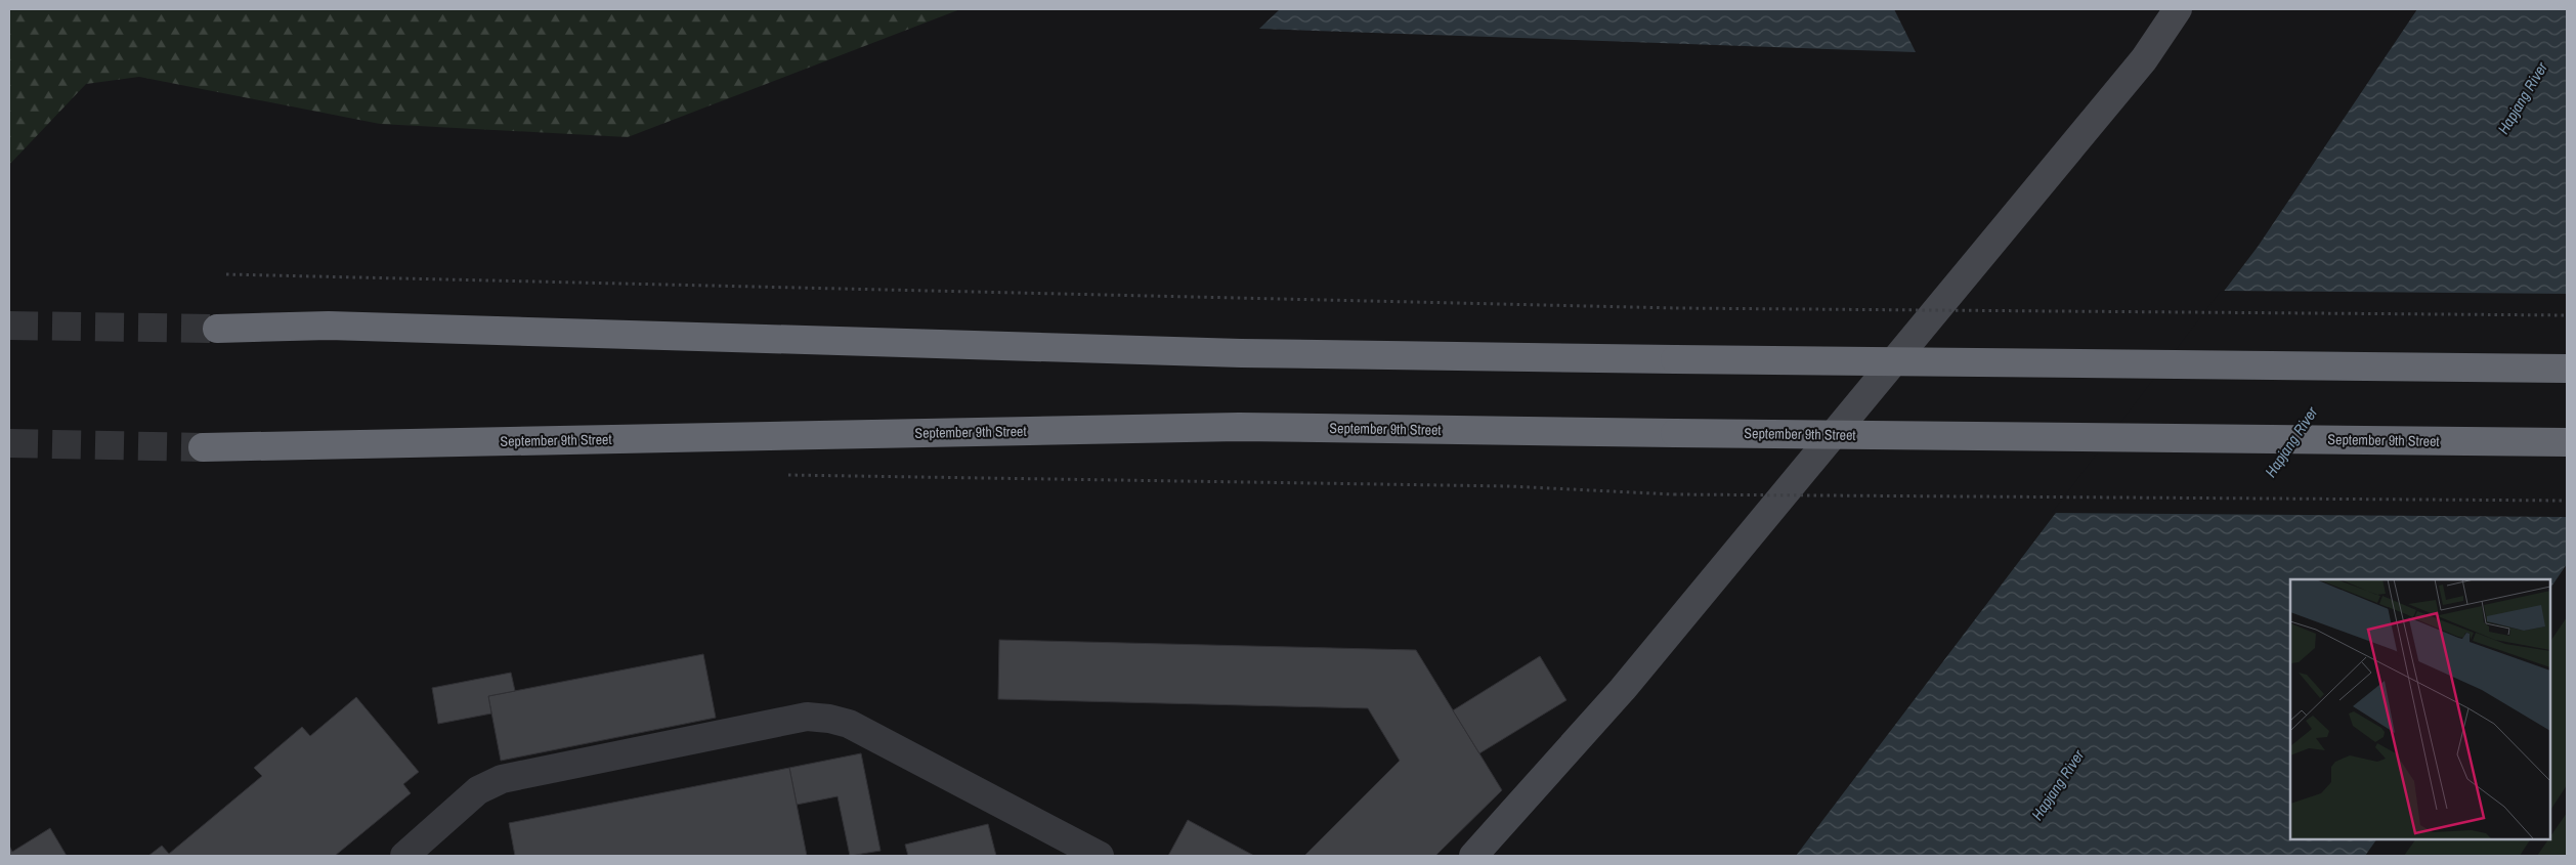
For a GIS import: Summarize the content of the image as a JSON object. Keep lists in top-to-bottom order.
{
  "streets": {
    "highway": ["September 9th Street"]
  },
  "water": ["Hapjang River"]
}
